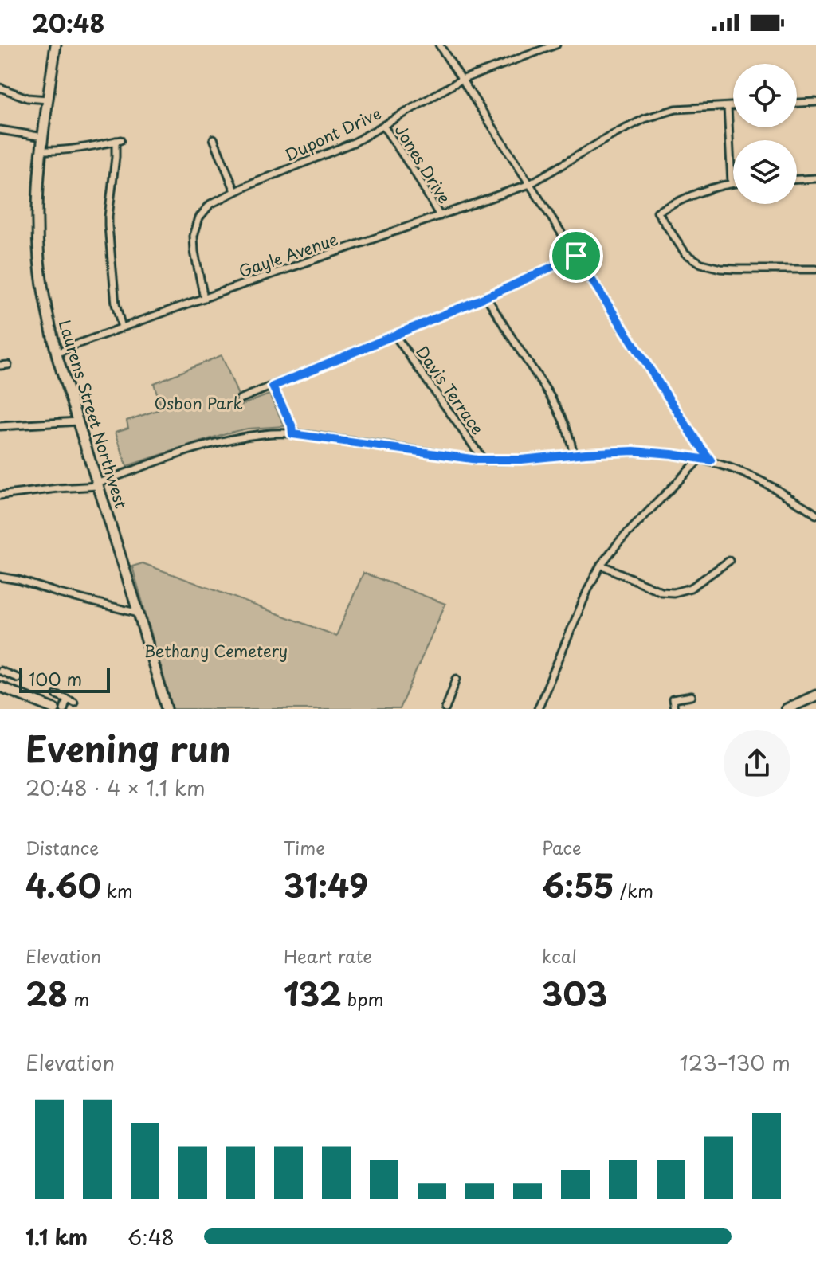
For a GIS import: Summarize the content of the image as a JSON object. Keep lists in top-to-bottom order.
{
  "streets": {
    "main road": ["Laurens Street Northwest"],
    "street": [
      "Dupont Drive",
      "Jones Drive",
      "Gayle Avenue",
      "Davis Terrace"
    ]
  },
  "crossings": [
    ["Dupont Drive", "Jones Drive"],
    ["Dupont Drive", "Gayle Avenue"],
    ["Jones Drive", "Gayle Avenue"],
    ["Gayle Avenue", "Laurens Street Northwest"]
  ],
  "parks": ["Osbon Park", "Bethany Cemetery"],
  "scale_bar": "100 m",
  "page": {
    "status": "20:48",
    "scale": "100 m",
    "heading": ["Evening run", "20:48 · 4 × 1.1 km"],
    "stats": [
      ["Distance", "4.60 km"],
      ["Time", "31:49"],
      ["Pace", "6:55 /km"],
      ["Elevation", "28 m"],
      ["Heart rate", "132 bpm"],
      ["kcal", "303"]
    ],
    "chart": ["Elevation", "123–130 m"],
    "list": [
      {
        "name": "1.1 km",
        "note": "6:48"
      }
    ]
  }
}
